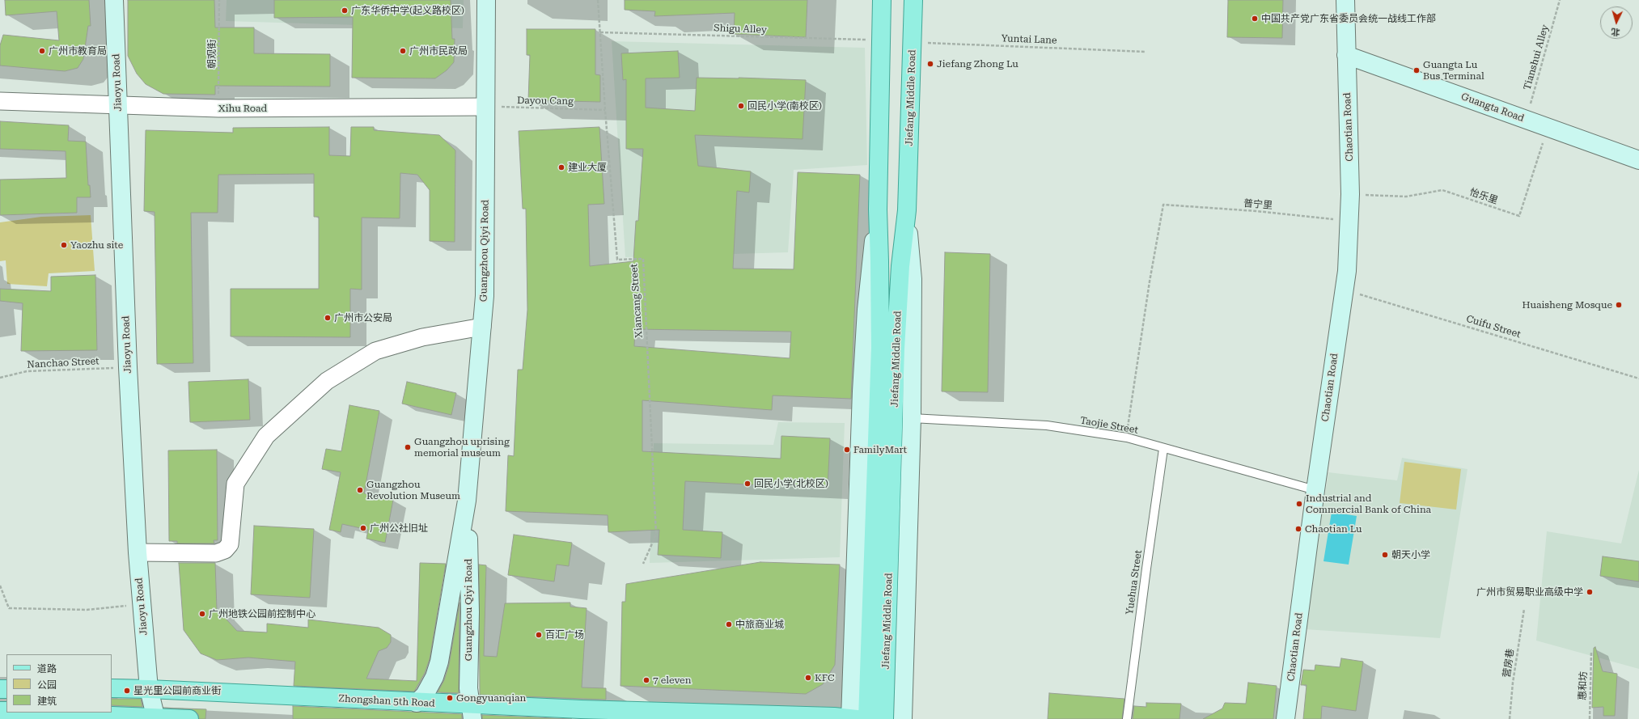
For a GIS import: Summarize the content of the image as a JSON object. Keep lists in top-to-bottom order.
{
  "streets": {
    "main road": [
      "Jiaoyu Road",
      "Jiefang Middle Road",
      "Guangta Road",
      "Chaotian Road",
      "Guangzhou Qiyi Road",
      "Zhongshan 5th Road"
    ],
    "street": ["Xihu Road"],
    "lane": ["Taojie Street", "Yuehua Street"],
    "path": [
      "Shigu Alley",
      "Yuntai Lane",
      "朝观街",
      "Tianshui Alley",
      "Dayou Cang",
      "怡乐里",
      "普宁里",
      "Xiancang Street",
      "Cuifu Street",
      "Nanchao Street",
      "营房巷",
      "惠和坊"
    ]
  },
  "crossings": [
    ["Shigu Alley", "Jiefang Middle Road"],
    ["Shigu Alley", "Xiancang Street"],
    ["Yuntai Lane", "Jiefang Middle Road"],
    ["朝观街", "Xihu Road"],
    ["Tianshui Alley", "Guangta Road"],
    ["Jiaoyu Road", "Xihu Road"],
    ["Jiaoyu Road", "Nanchao Street"],
    ["Jiaoyu Road", "Zhongshan 5th Road"],
    ["Jiefang Middle Road", "Zhongshan 5th Road"],
    ["Dayou Cang", "Xihu Road"],
    ["Dayou Cang", "Guangzhou Qiyi Road"],
    ["Dayou Cang", "Xiancang Street"],
    ["Guangta Road", "Chaotian Road"],
    ["Guangta Road", "怡乐里"],
    ["Xihu Road", "Guangzhou Qiyi Road"],
    ["Chaotian Road", "怡乐里"],
    ["Chaotian Road", "普宁里"],
    ["Chaotian Road", "Cuifu Street"],
    ["Chaotian Road", "Taojie Street"],
    ["普宁里", "Taojie Street"],
    ["Guangzhou Qiyi Road", "Zhongshan 5th Road"],
    ["Taojie Street", "Yuehua Street"]
  ],
  "places": [
    "广东华侨中学(起义路校区)",
    "中国共产党广东省委员会统一战线工作部",
    "广州市教育局",
    "广州市民政局",
    "Jiefang Zhong Lu",
    "Guangta Lu Bus Terminal",
    "回民小学(南校区)",
    "建业大厦",
    "Yaozhu site",
    "Huaisheng Mosque",
    "广州市公安局",
    "Guangzhou uprising memorial museum",
    "FamilyMart",
    "回民小学(北校区)",
    "Guangzhou Revolution Museum",
    "Industrial and Commercial Bank of China",
    "广州公社旧址",
    "Chaotian Lu",
    "朝天小学",
    "广州市贸易职业高级中学",
    "广州地铁公园前控制中心",
    "中旅商业城",
    "百汇广场",
    "KFC",
    "7 eleven",
    "星光里公园前商业街",
    "Gongyuanqian"
  ],
  "legend": ["道路", "公园", "建筑"],
  "north": "bottom"
}
